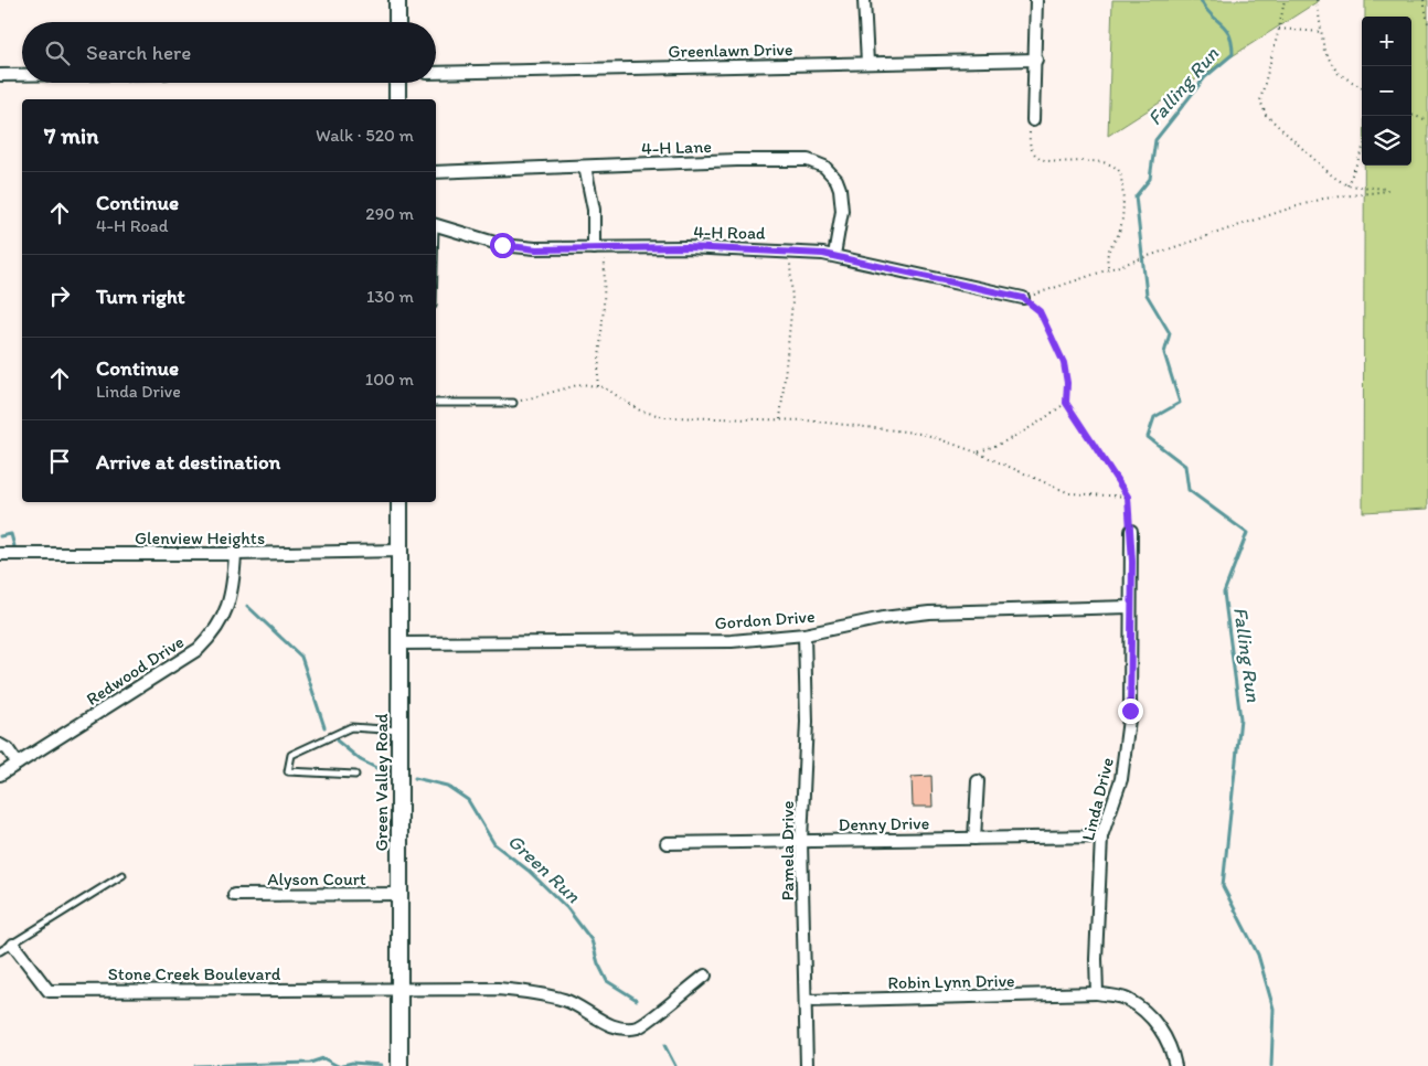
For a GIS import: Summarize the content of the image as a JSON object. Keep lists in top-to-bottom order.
{
  "streets": {
    "street": [
      "Greenlawn Drive",
      "4-H Lane",
      "4-H Road",
      "Glenview Heights",
      "Gordon Drive",
      "Redwood Drive",
      "Green Valley Road",
      "Linda Drive",
      "Denny Drive",
      "Pamela Drive",
      "Alyson Court",
      "Stone Creek Boulevard",
      "Robin Lynn Drive"
    ]
  },
  "crossings": [
    ["4-H Lane", "4-H Road"],
    ["Glenview Heights", "Redwood Drive"],
    ["Glenview Heights", "Green Valley Road"],
    ["Gordon Drive", "Green Valley Road"],
    ["Gordon Drive", "Linda Drive"],
    ["Gordon Drive", "Pamela Drive"],
    ["Green Valley Road", "Alyson Court"],
    ["Green Valley Road", "Stone Creek Boulevard"],
    ["Linda Drive", "Denny Drive"],
    ["Linda Drive", "Robin Lynn Drive"],
    ["Denny Drive", "Pamela Drive"],
    ["Pamela Drive", "Robin Lynn Drive"]
  ],
  "water": ["Falling Run", "Green Run"],
  "page": {
    "map_buttons": ["+", "−"],
    "search": "Search here",
    "heading": ["7 min", "Walk · 520 m"],
    "list": [
      ["Continue", "4-H Road", "290 m"],
      ["Turn right", "130 m"],
      ["Continue", "Linda Drive", "100 m"],
      "Arrive at destination"
    ]
  }
}
